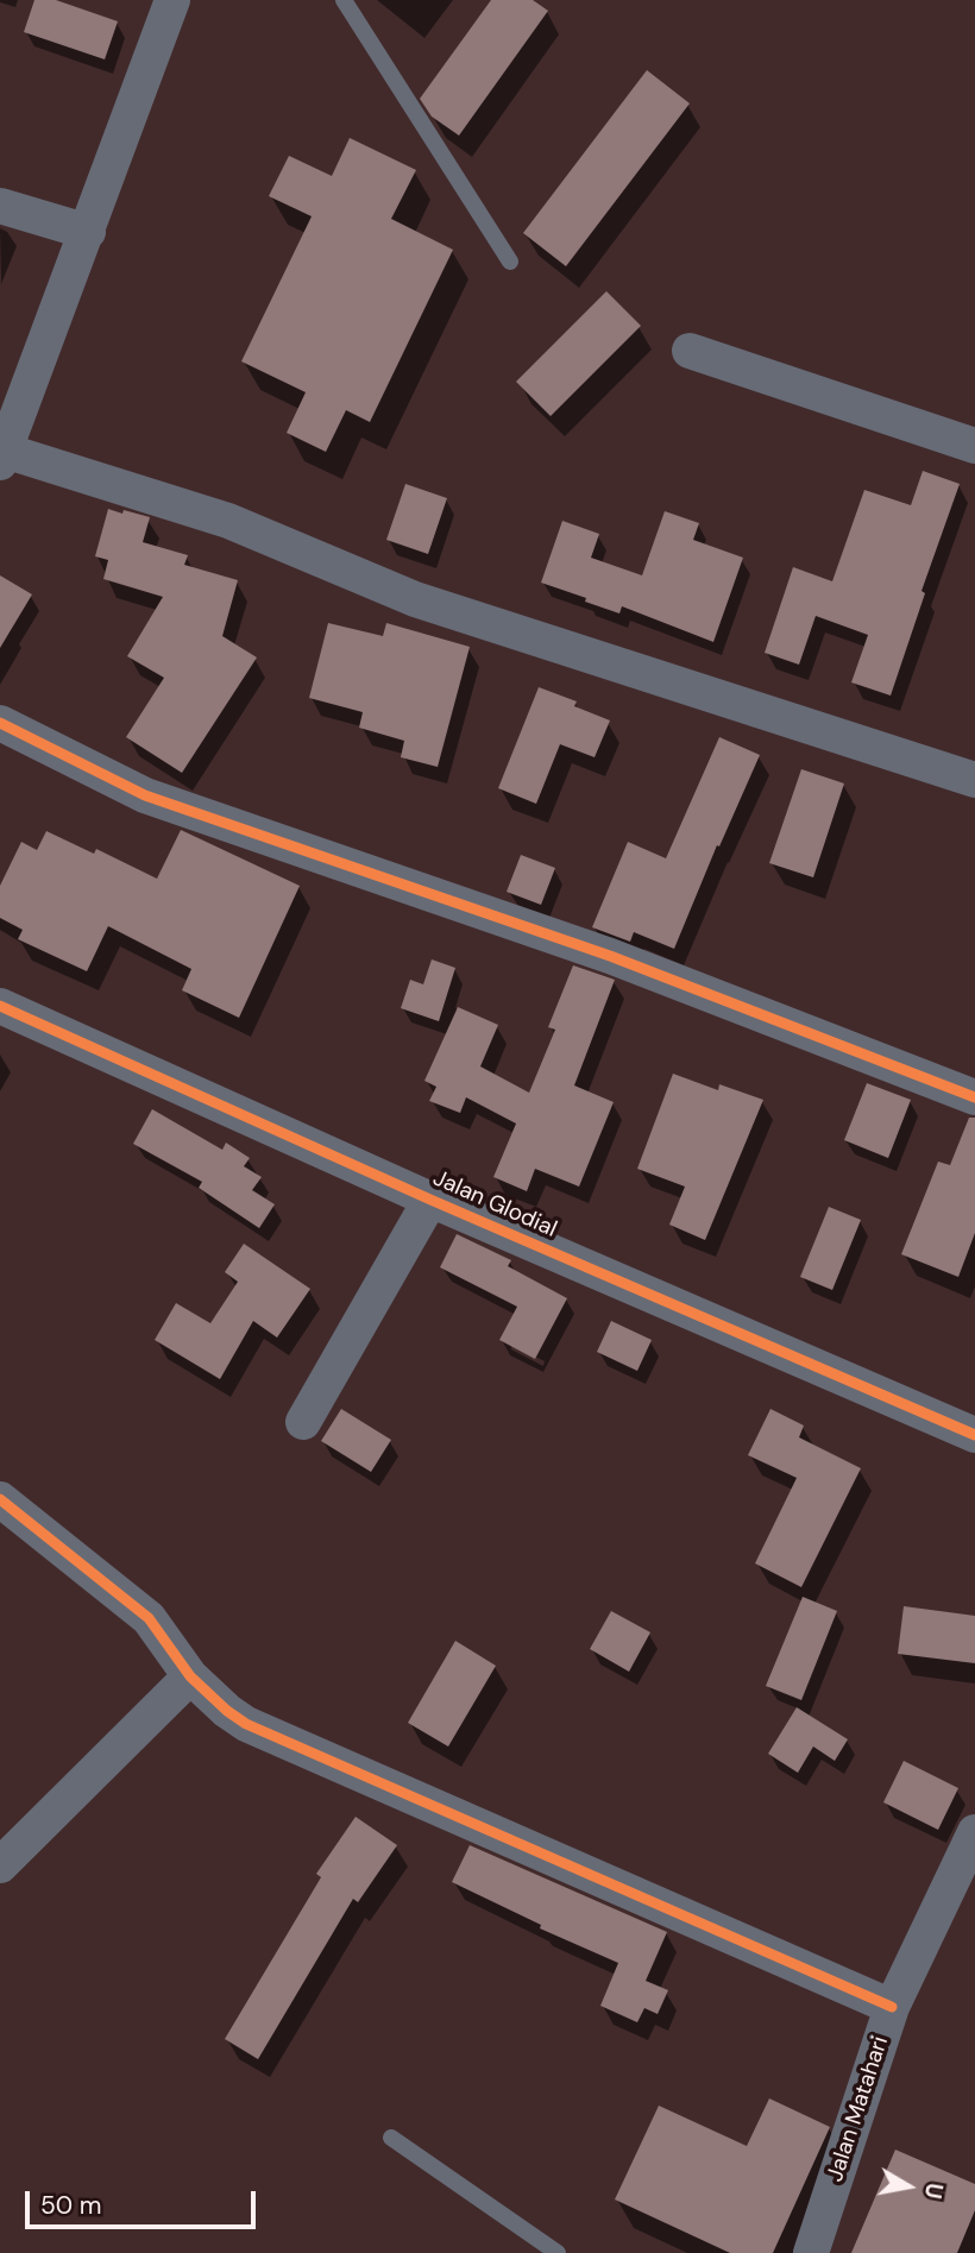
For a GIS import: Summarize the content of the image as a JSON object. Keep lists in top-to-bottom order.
{
  "streets": {
    "street": ["Jalan Glodial", "Jalan Matahari"]
  },
  "scale_bar": "50 m",
  "north": "right"
}
